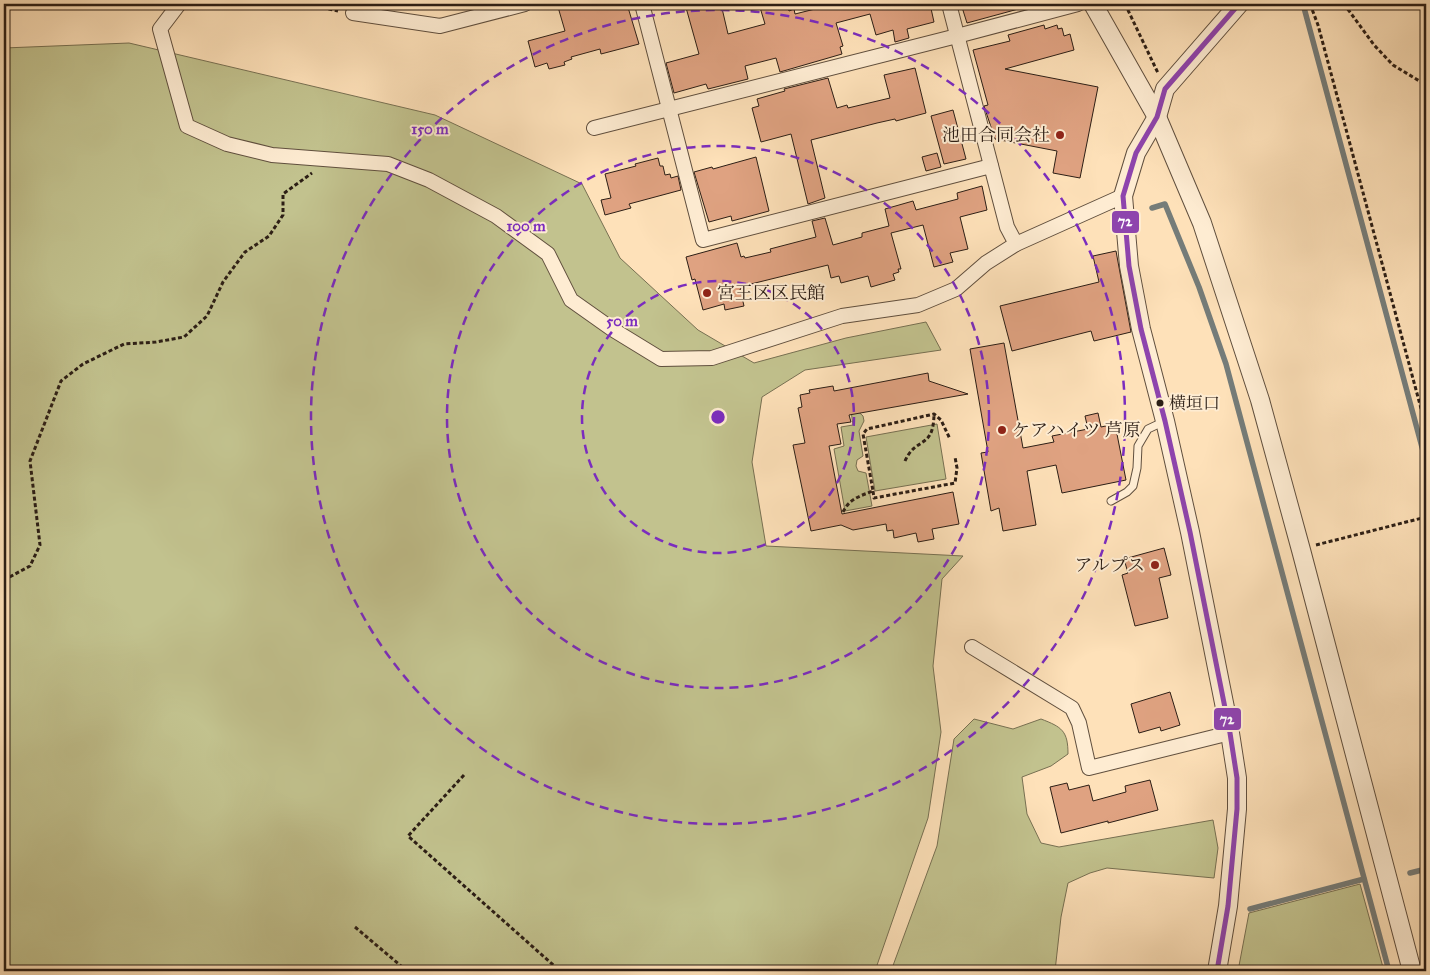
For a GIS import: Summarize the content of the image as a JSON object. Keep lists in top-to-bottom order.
{
  "places": [
    "池田合同会社",
    "宮王区区民館",
    "横垣口",
    "ケアハイツ 芦原",
    "アルプス"
  ],
  "lines": ["transit line 72"],
  "rings": ["150 m", "100 m", "50 m"]
}
